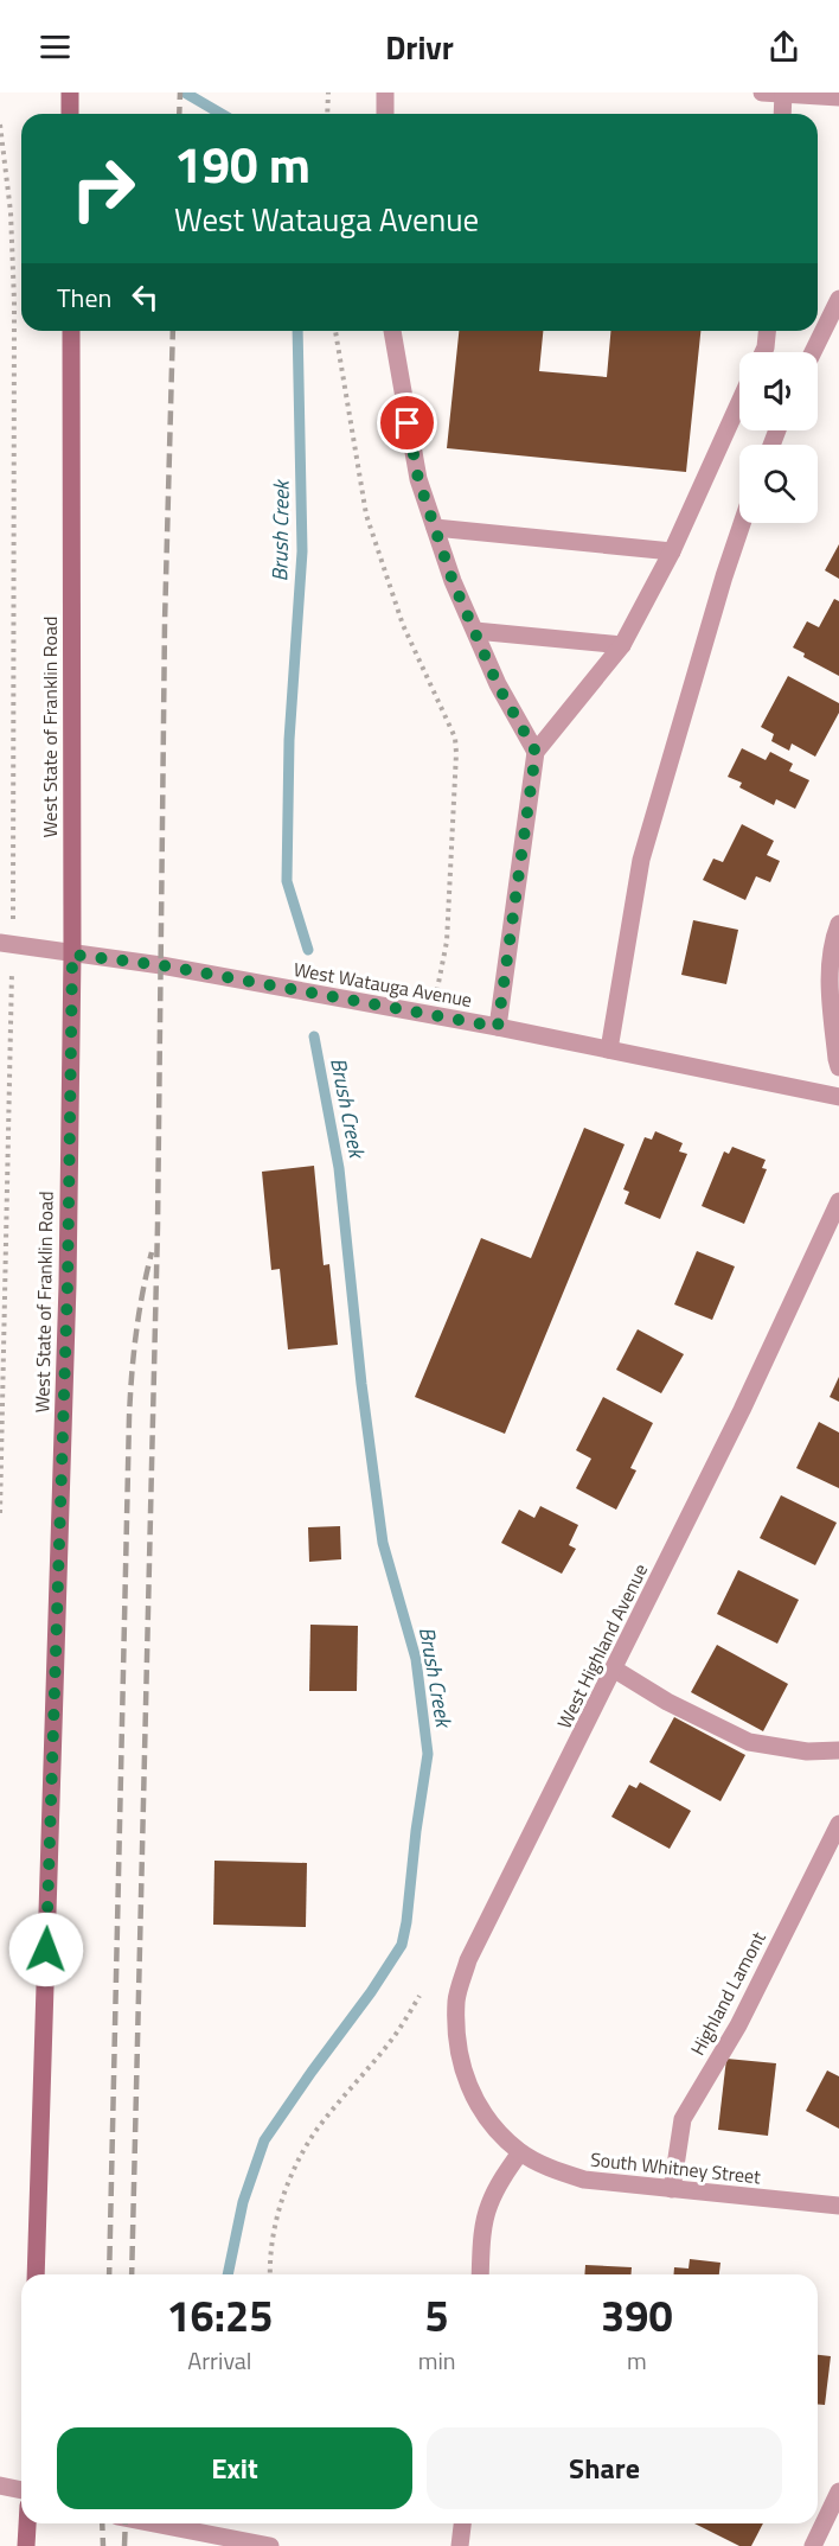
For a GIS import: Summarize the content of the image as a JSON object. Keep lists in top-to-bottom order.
{
  "streets": {
    "main road": ["West State of Franklin Road"],
    "street": [
      "West Watauga Avenue",
      "West Highland Avenue",
      "Highland Lamont",
      "South Whitney Street"
    ]
  },
  "crossings": [
    ["West State of Franklin Road", "West Watauga Avenue"],
    ["West Highland Avenue", "South Whitney Street"],
    ["Highland Lamont", "South Whitney Street"]
  ],
  "water": ["Brush Creek"],
  "page": {
    "header": "Drivr",
    "turn": ["190 m", "West Watauga Avenue"],
    "then": "Then",
    "eta": [
      "16:25",
      "Arrival",
      "5",
      "min",
      "390",
      "m"
    ],
    "buttons": ["Exit", "Share"]
  }
}
